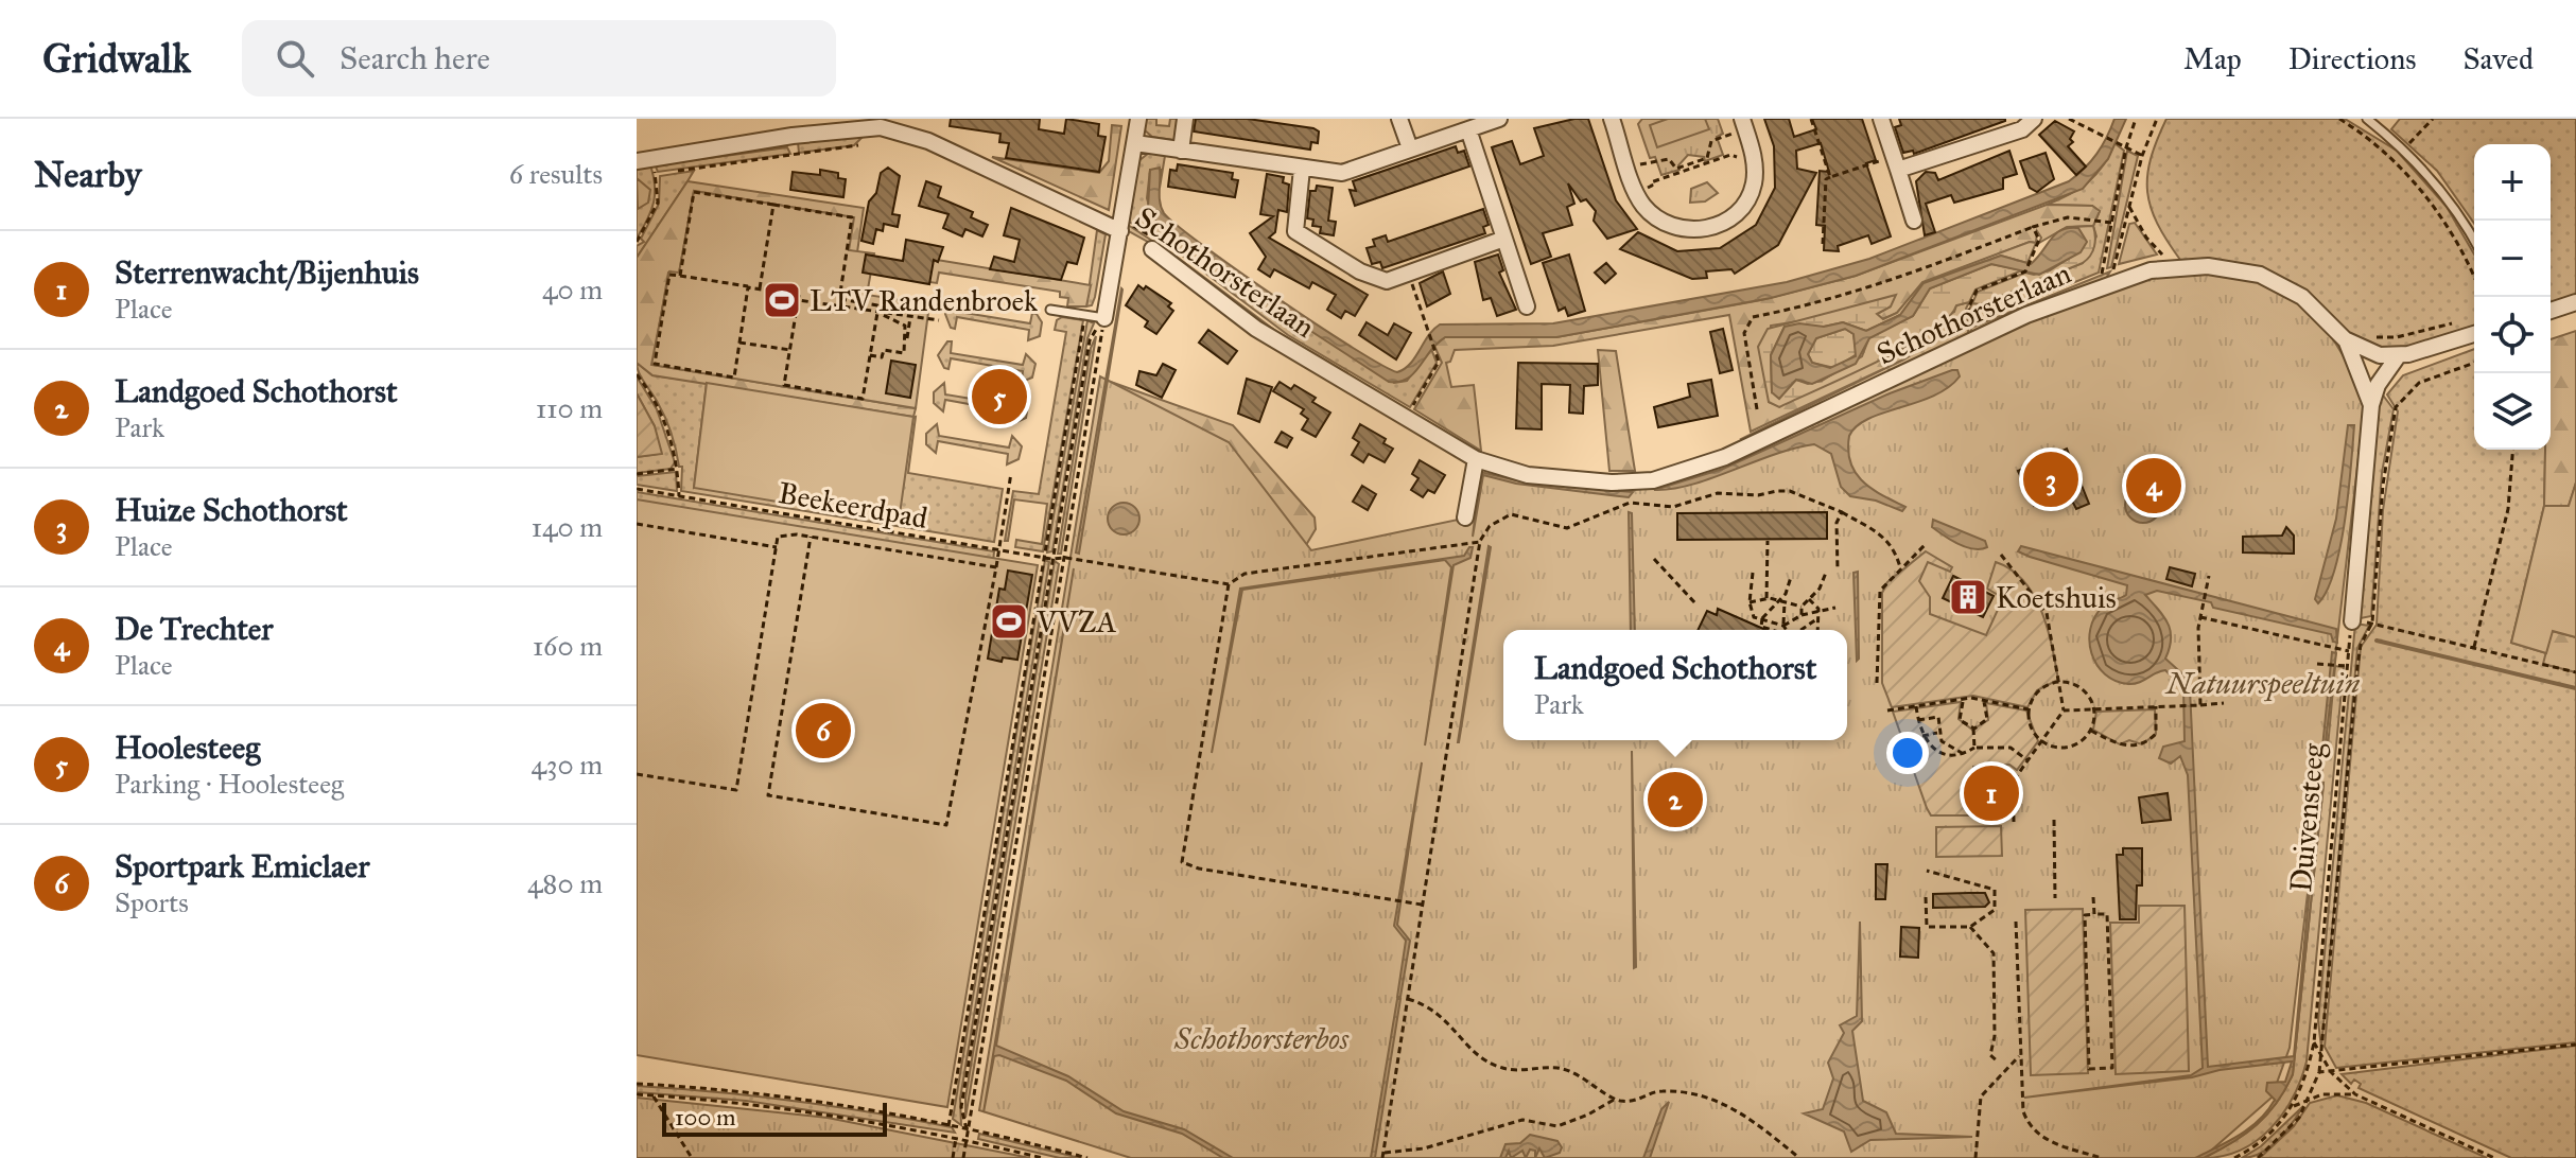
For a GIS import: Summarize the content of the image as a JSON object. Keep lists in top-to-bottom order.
{
  "streets": {
    "street": ["Schothorsterlaan"],
    "path": ["Beekeerdpad", "Duivensteeg"]
  },
  "parks": ["Natuurspeeltuin", "Schothorsterbos"],
  "places": {
    "sports": ["LTV Randenbroek", "VVZA"],
    "building": ["Koetshuis"]
  },
  "scale_bar": "100 m",
  "page": {
    "header": "Gridwalk",
    "search": "Search here",
    "nav": ["Map", "Directions", "Saved"],
    "heading": ["Nearby", "6 results"],
    "map_buttons": ["+", "−"],
    "list": [
      {
        "mark": "1",
        "name": "Sterrenwacht/Bijenhuis",
        "note": "Place",
        "value": "40 m"
      },
      {
        "mark": "2",
        "name": "Landgoed Schothorst",
        "note": "Park",
        "value": "110 m"
      },
      {
        "mark": "3",
        "name": "Huize Schothorst",
        "note": "Place",
        "value": "140 m"
      },
      {
        "mark": "4",
        "name": "De Trechter",
        "note": "Place",
        "value": "160 m"
      },
      {
        "mark": "5",
        "name": "Hoolesteeg",
        "note": "Parking · Hoolesteeg",
        "value": "430 m"
      },
      {
        "mark": "6",
        "name": "Sportpark Emiclaer",
        "note": "Sports",
        "value": "480 m"
      }
    ],
    "pins": [
      "5",
      "3",
      "4",
      "6",
      "1",
      "2"
    ],
    "popup": ["Landgoed Schothorst", "Park"],
    "scale": "100 m"
  }
}
